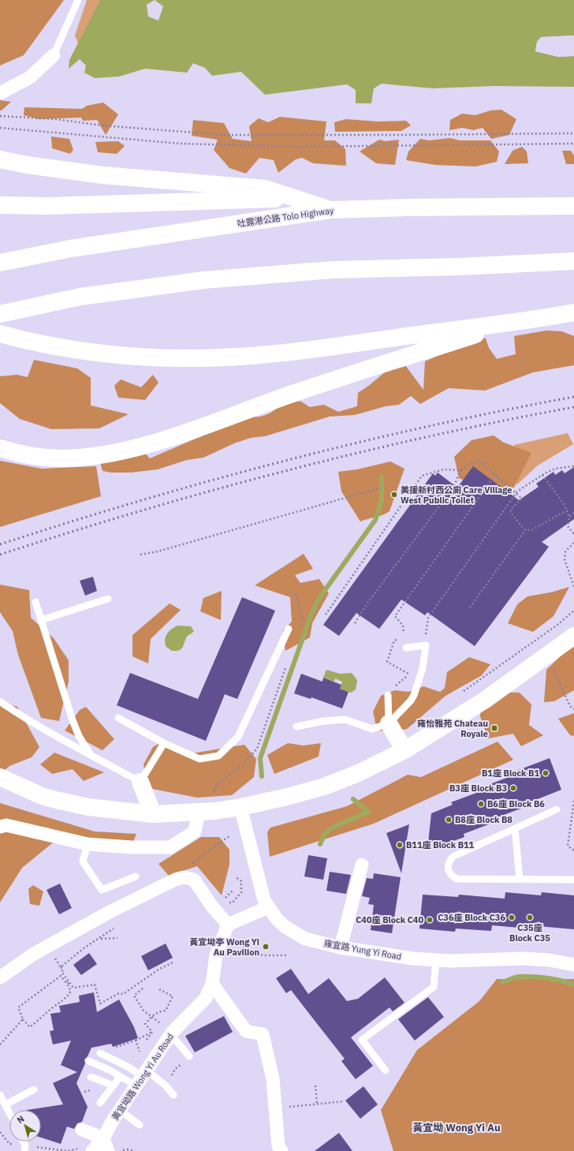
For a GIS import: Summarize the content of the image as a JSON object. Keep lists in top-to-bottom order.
{
  "streets": {
    "main road": ["吐露港公路 Tolo Highway"],
    "street": ["雍宜路 Yung Yi Road", "黃宜坳路 Wong Yi Au Road"]
  },
  "districts": ["黃宜坳 Wong Yi Au"],
  "places": {
    "other": [
      "美援新村西公廁 Care Village West Public Toilet",
      "B1座 Block B1",
      "B3座 Block B3",
      "B6座 Block B6",
      "B8座 Block B8",
      "B11座 Block B11",
      "C36座 Block C36",
      "C35座 Block C35",
      "C40座 Block C40",
      "黃宜坳亭 Wong Yi Au Pavilion"
    ],
    "transit": ["雍怡雅苑 Chateau Royale"]
  },
  "north": "top left"
}
